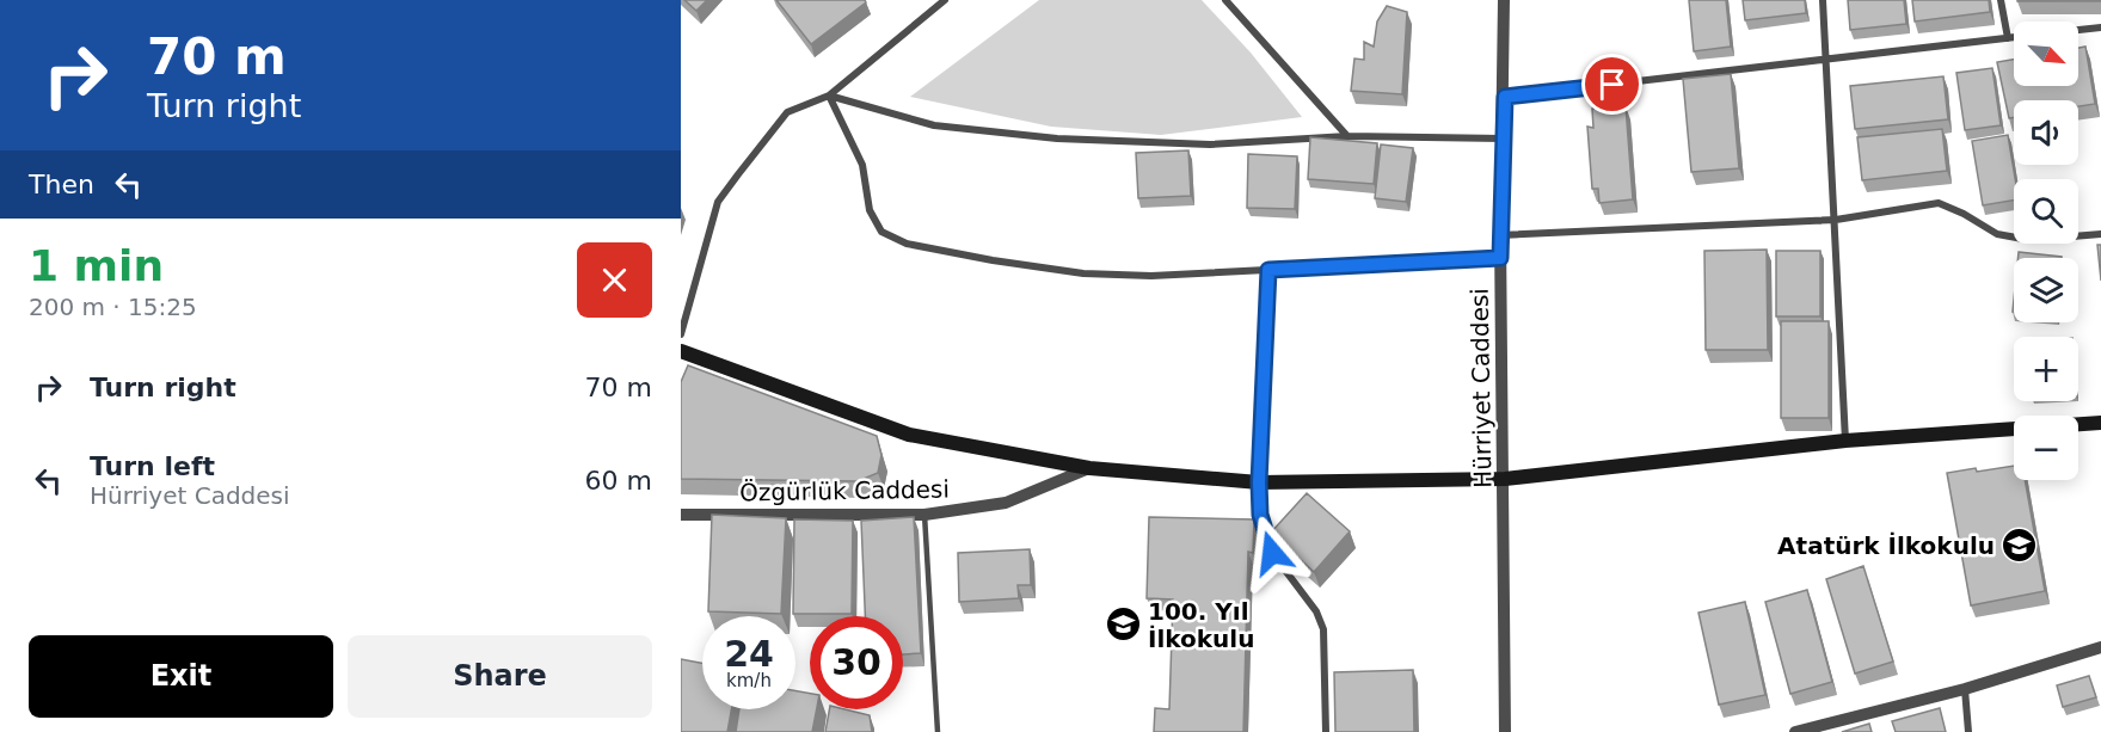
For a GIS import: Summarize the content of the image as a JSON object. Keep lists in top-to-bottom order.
{
  "streets": {
    "street": ["Hürriyet Caddesi", "Özgürlük Caddesi"]
  },
  "places": {
    "school or university": ["Atatürk İlkokulu", "100. Yıl İlkokulu"]
  },
  "north": "bottom right",
  "page": {
    "turn": ["70 m", "Turn right"],
    "map_buttons": ["+", "−"],
    "then": "Then",
    "heading": ["1 min", "200 m · 15:25"],
    "list": [
      {
        "name": "Turn right",
        "value": "70 m"
      },
      {
        "name": "Turn left",
        "note": "Hürriyet Caddesi",
        "value": "60 m"
      }
    ],
    "speed": "24 km/h",
    "limit": "30",
    "buttons": ["Exit", "Share"]
  }
}
